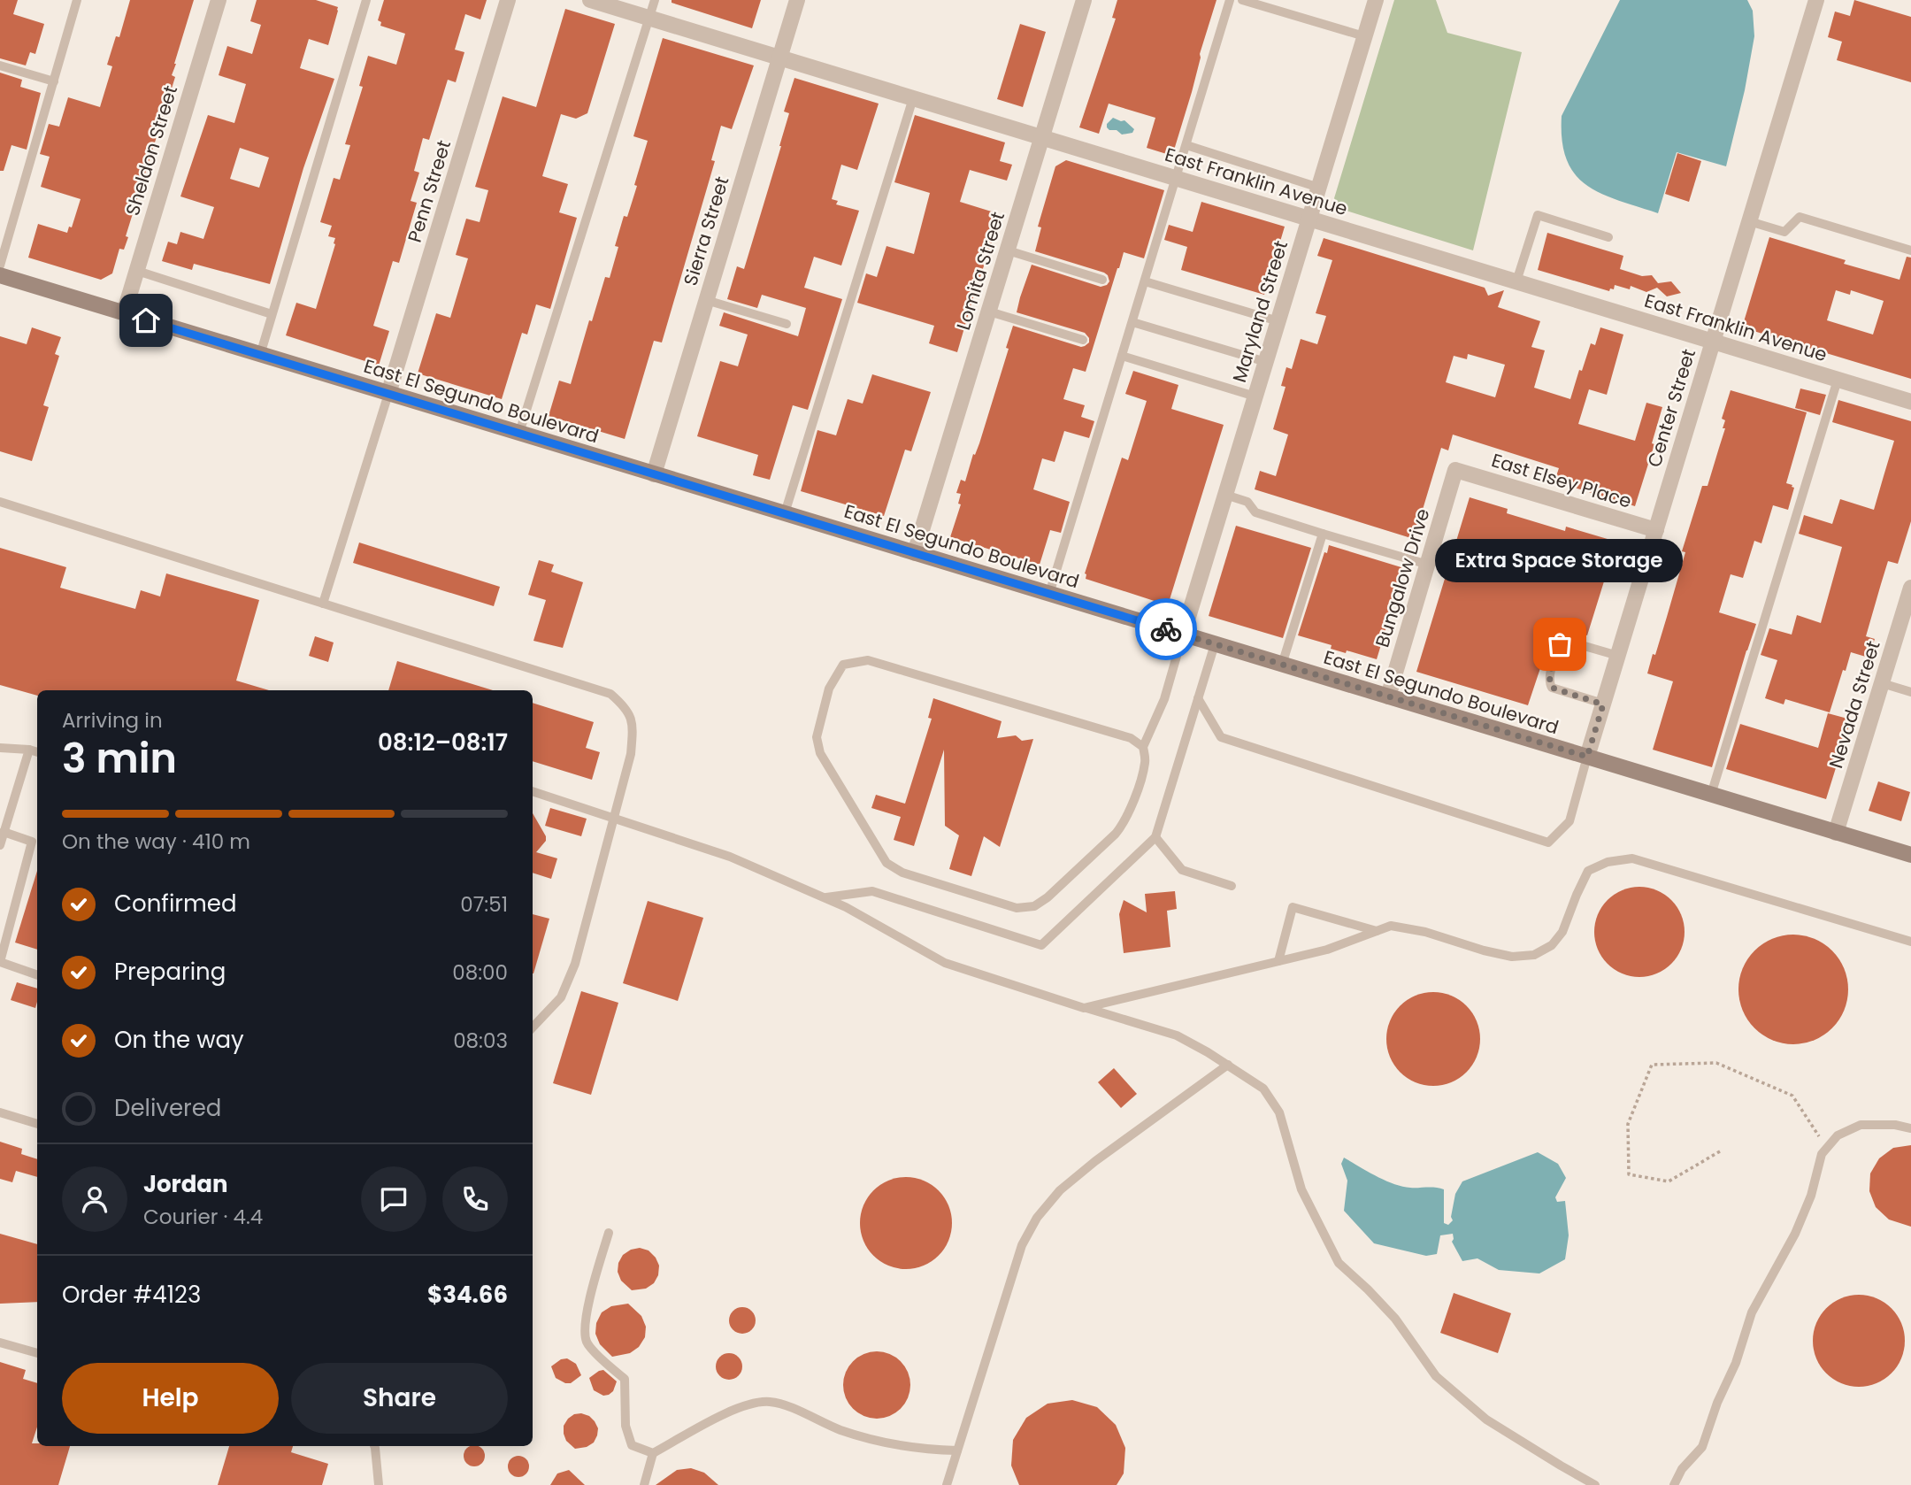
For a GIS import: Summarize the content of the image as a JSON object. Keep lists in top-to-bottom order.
{
  "streets": {
    "main road": ["East El Segundo Boulevard"],
    "street": [
      "Sheldon Street",
      "East Franklin Avenue",
      "Penn Street",
      "Sierra Street",
      "Lomita Street",
      "Maryland Street",
      "Center Street",
      "East Elsey Place",
      "Bungalow Drive",
      "Nevada Street"
    ]
  },
  "crossings": [
    ["Sheldon Street", "East El Segundo Boulevard"],
    ["East Franklin Avenue", "Sierra Street"],
    ["East Franklin Avenue", "Lomita Street"],
    ["East Franklin Avenue", "Maryland Street"],
    ["East Franklin Avenue", "Center Street"],
    ["Penn Street", "East El Segundo Boulevard"],
    ["Sierra Street", "East El Segundo Boulevard"],
    ["Lomita Street", "East El Segundo Boulevard"],
    ["Maryland Street", "East El Segundo Boulevard"],
    ["East El Segundo Boulevard", "Center Street"],
    ["East El Segundo Boulevard", "Bungalow Drive"],
    ["East El Segundo Boulevard", "Nevada Street"],
    ["Center Street", "East Elsey Place"],
    ["East Elsey Place", "Bungalow Drive"]
  ],
  "places": ["Extra Space Storage"],
  "page": {
    "bubble": "Extra Space Storage",
    "heading": ["3 min", "Arriving in", "08:12–08:17"],
    "panel": [
      "Jordan",
      "Courier · 4.4",
      "Order #4123",
      "$34.66"
    ],
    "bar": "On the way · 410 m",
    "list": [
      ["Confirmed", "07:51"],
      ["Preparing", "08:00"],
      ["On the way", "08:03"],
      "Delivered"
    ],
    "buttons": ["Help", "Share"]
  }
}
